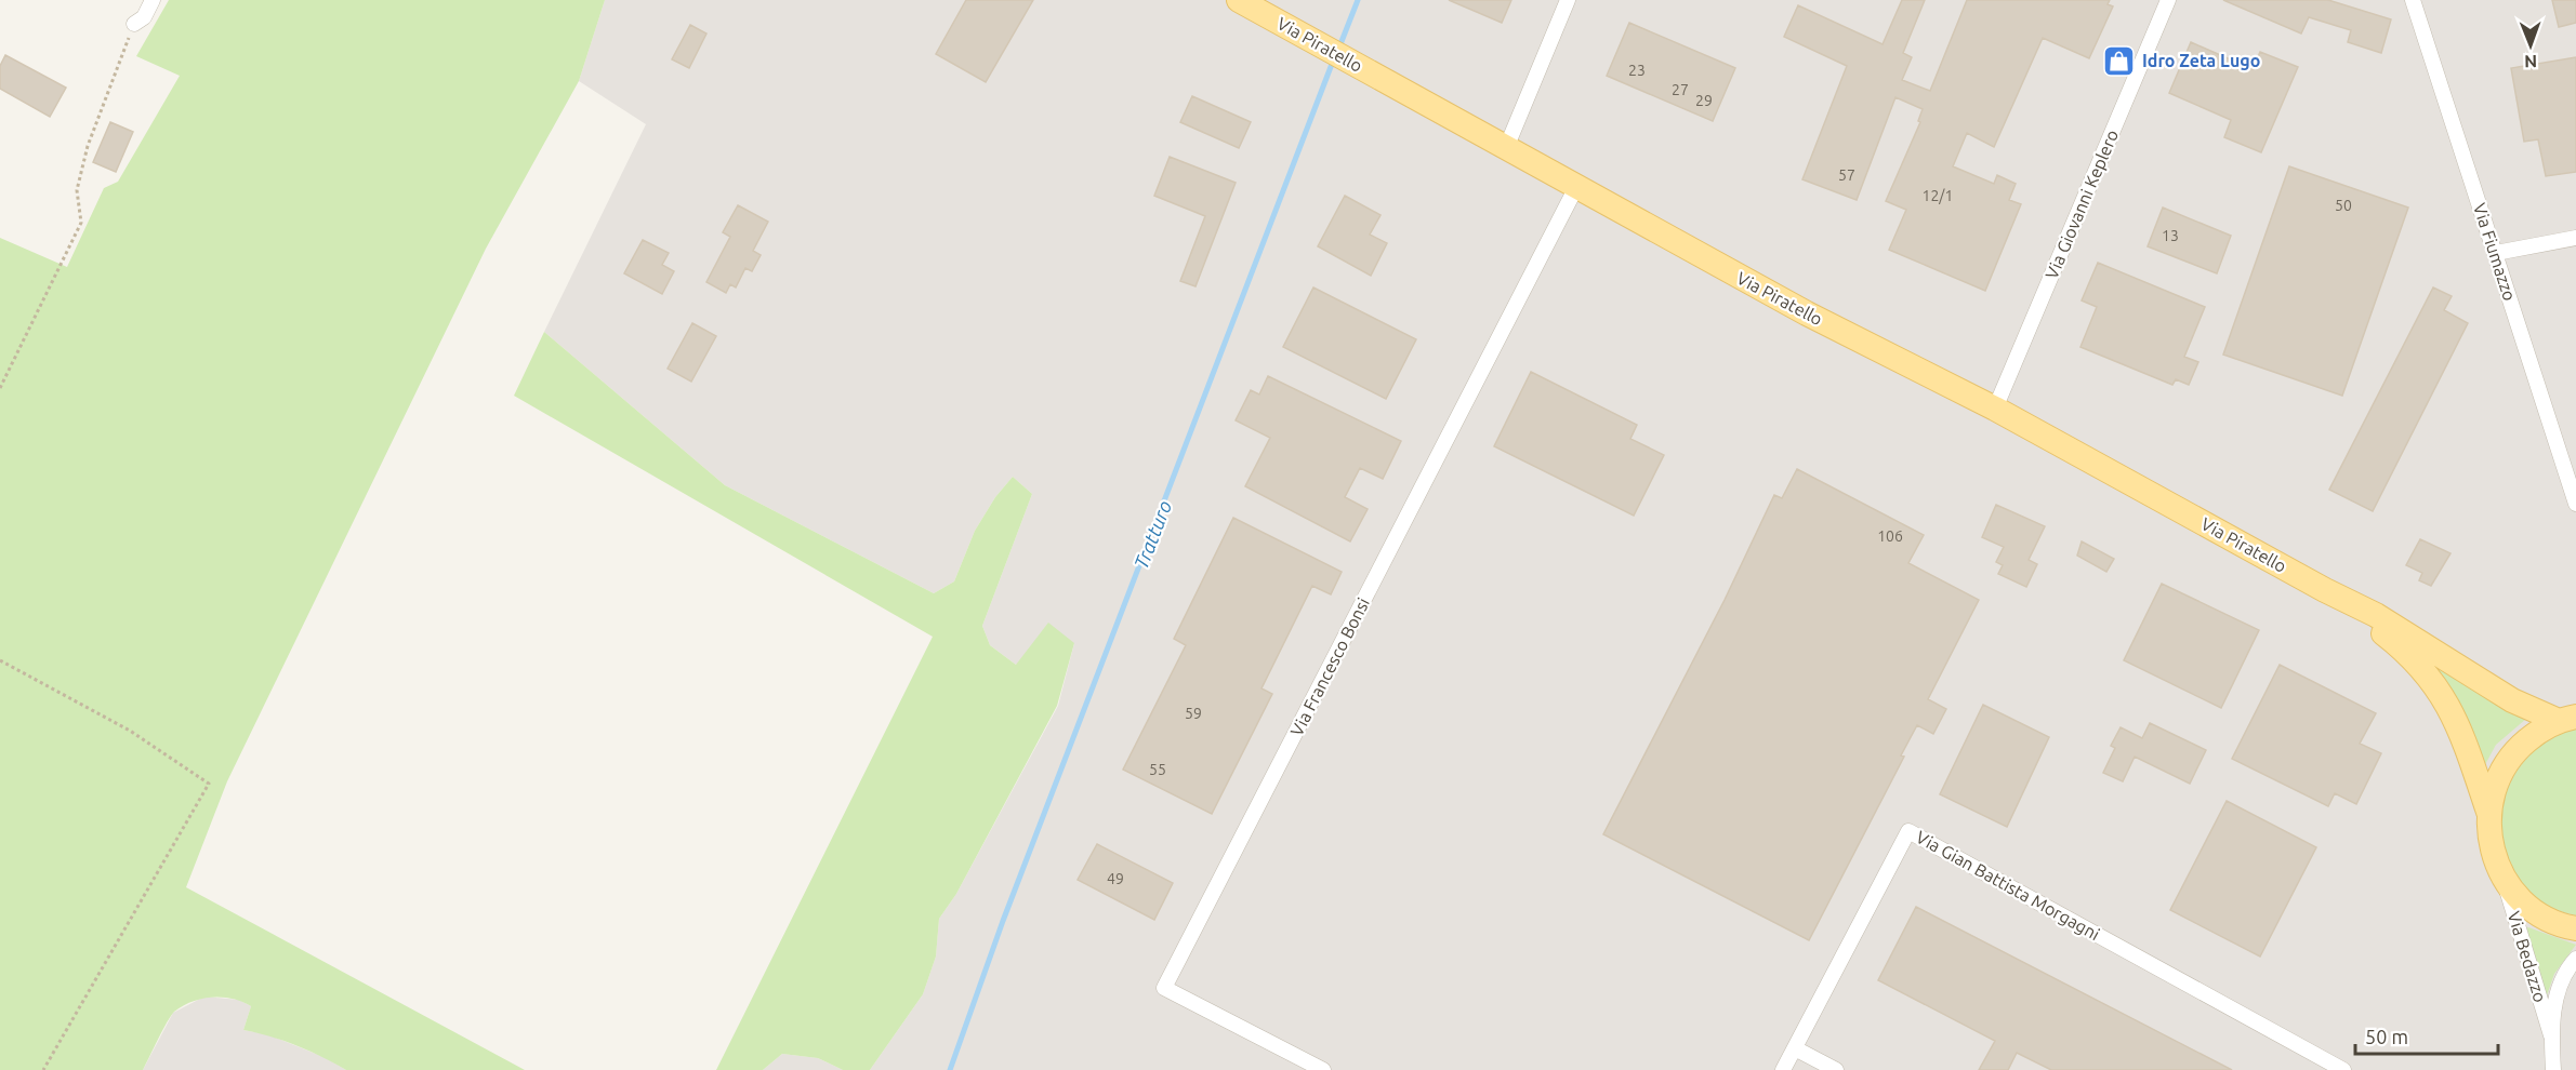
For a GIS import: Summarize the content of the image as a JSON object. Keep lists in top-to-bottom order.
{
  "streets": {
    "main road": ["Via Piratello"],
    "street": [
      "Via Giovanni Keplero",
      "Via Fiumazzo",
      "Via Francesco Bonsi",
      "Via Gian Battista Morgagni",
      "Via Bedazzo"
    ]
  },
  "crossings": [
    ["Via Piratello", "Via Giovanni Keplero"],
    ["Via Piratello", "Via Francesco Bonsi"]
  ],
  "water": ["Tratturo"],
  "places": {
    "shop": ["Idro Zeta Lugo"]
  },
  "house_numbers": [
    "23",
    "27",
    "29",
    "57",
    "12/1",
    "50",
    "13",
    "106",
    "59",
    "55",
    "49"
  ],
  "scale_bar": "50 m",
  "north": "bottom"
}
